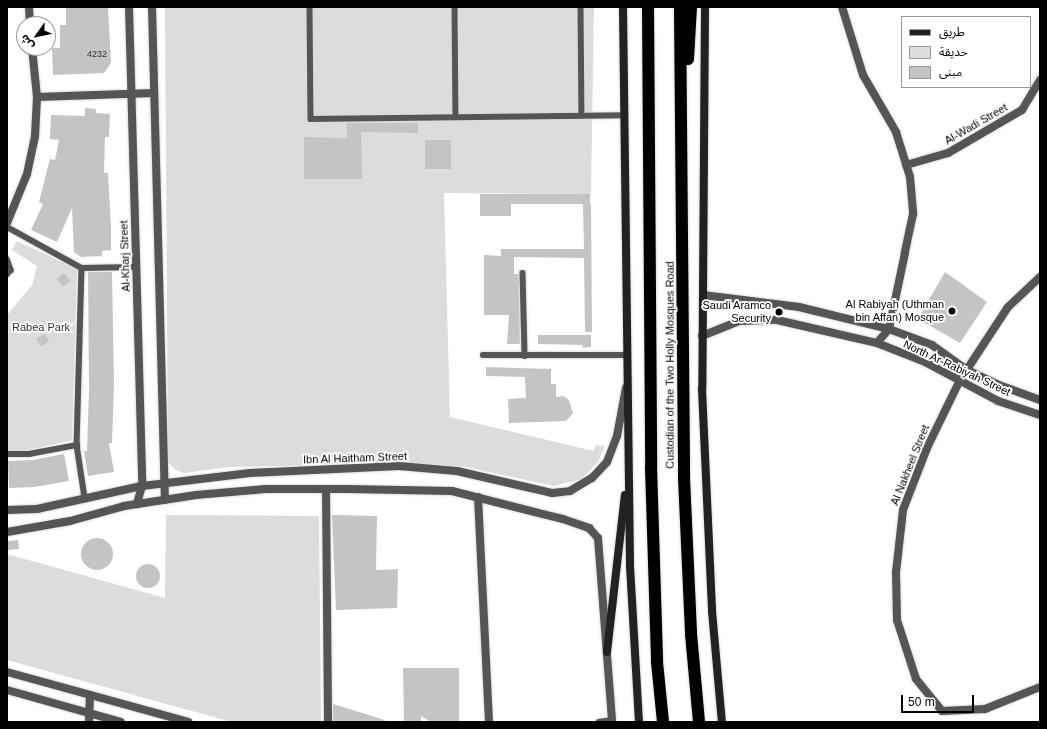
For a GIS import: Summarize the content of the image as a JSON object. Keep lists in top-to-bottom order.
{
  "streets": {
    "highway": ["Custodian of the Two Holly Mosques Road"],
    "street": [
      "Al-Wadi Street",
      "Al-Kharj Street",
      "North Ar-Rabiyah Street",
      "Ibn Al Haitham Street",
      "Al Nakheel Street"
    ]
  },
  "crossings": [
    ["Al-Kharj Street", "Ibn Al Haitham Street"],
    ["North Ar-Rabiyah Street", "Al Nakheel Street"]
  ],
  "parks": ["Rabea Park"],
  "places": ["Al Rabiyah (Uthman bin Affan) Mosque", "Saudi Aramco Security"],
  "house_numbers": ["4232"],
  "legend": ["طريق", "حديقة", "مبنى"],
  "scale_bar": "50 m",
  "north": "bottom left"
}
